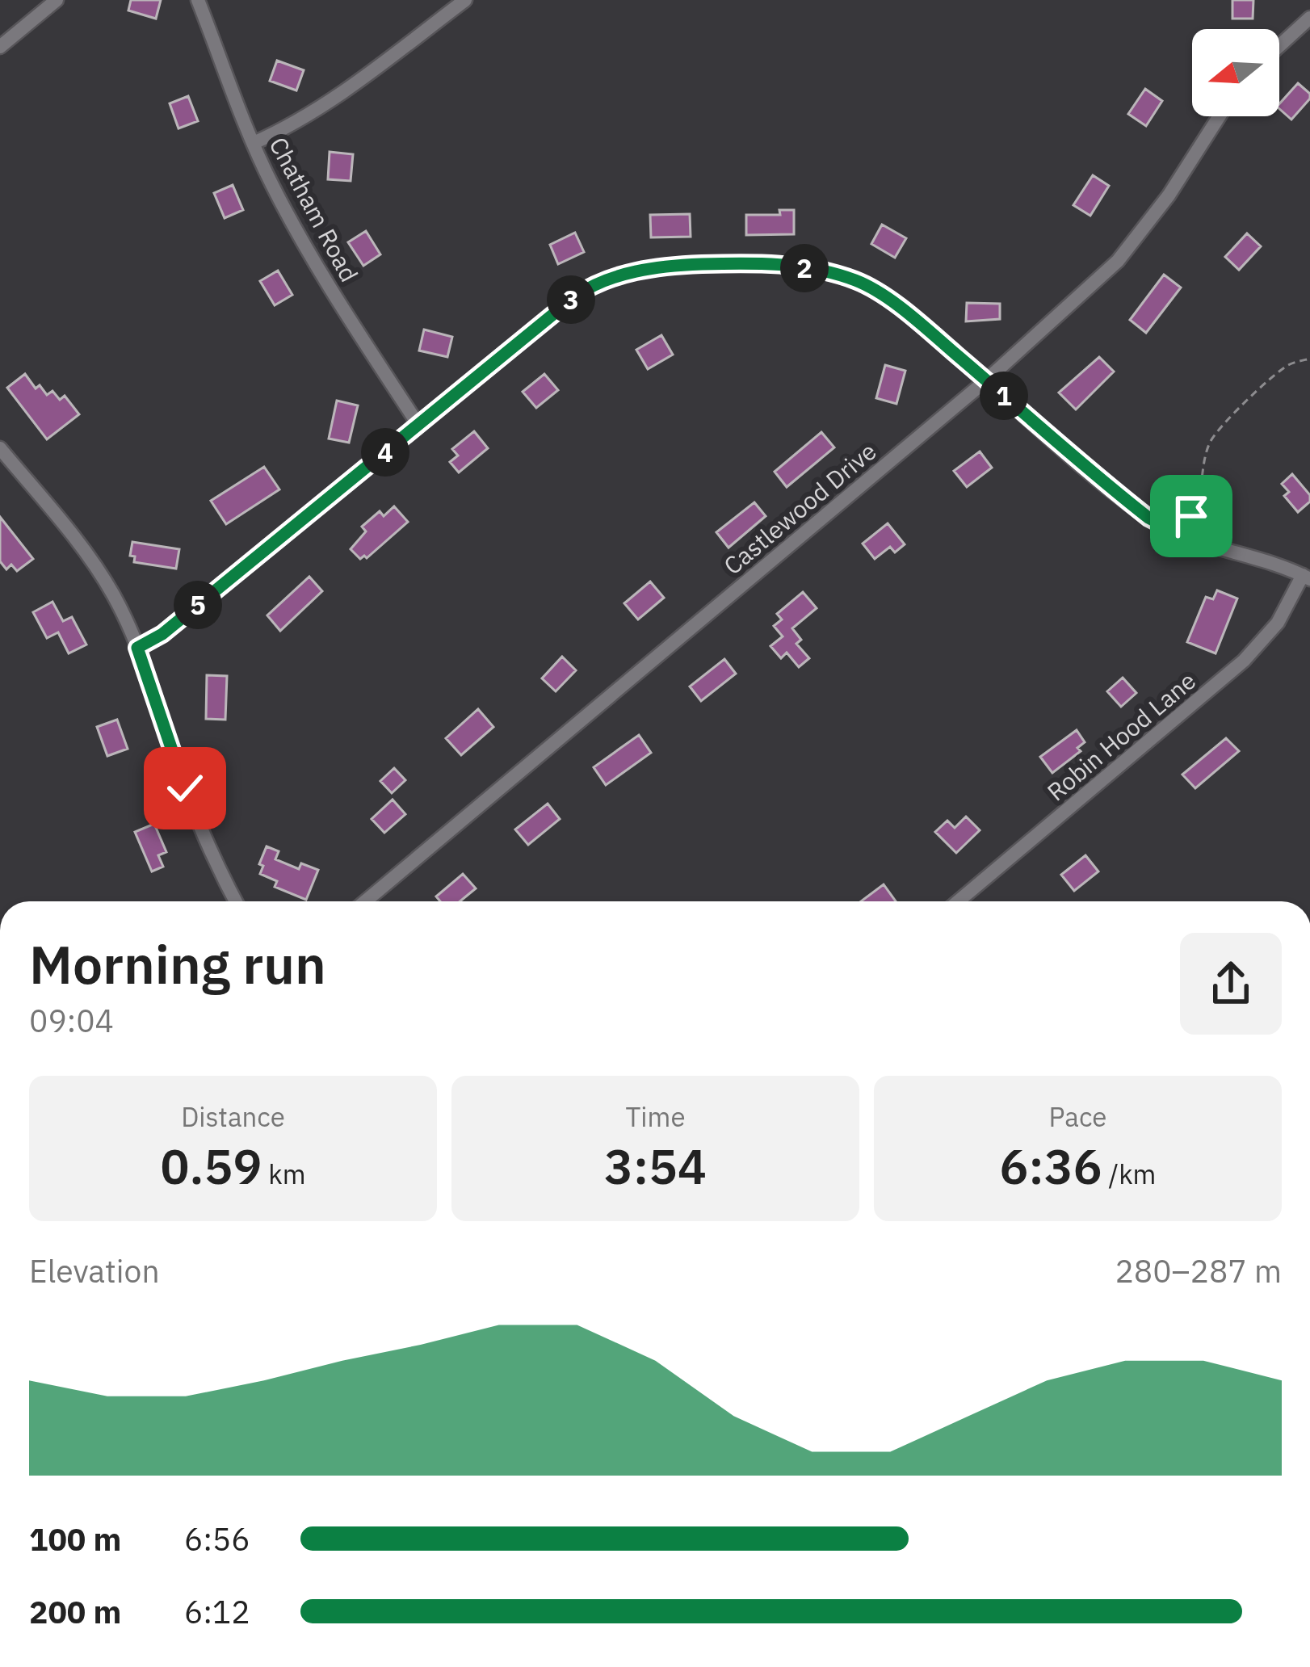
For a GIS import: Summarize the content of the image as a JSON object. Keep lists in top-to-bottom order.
{
  "streets": {
    "street": ["Chatham Road", "Castlewood Drive", "Robin Hood Lane"]
  },
  "north": "left",
  "page": {
    "pins": [
      "2",
      "3",
      "1",
      "4",
      "5"
    ],
    "heading": ["Morning run", "09:04"],
    "stats": [
      ["Distance", "0.59 km"],
      ["Time", "3:54"],
      ["Pace", "6:36 /km"]
    ],
    "chart": ["Elevation", "280–287 m"],
    "list": [
      {
        "name": "100 m",
        "note": "6:56"
      },
      {
        "name": "200 m",
        "note": "6:12"
      }
    ]
  }
}
